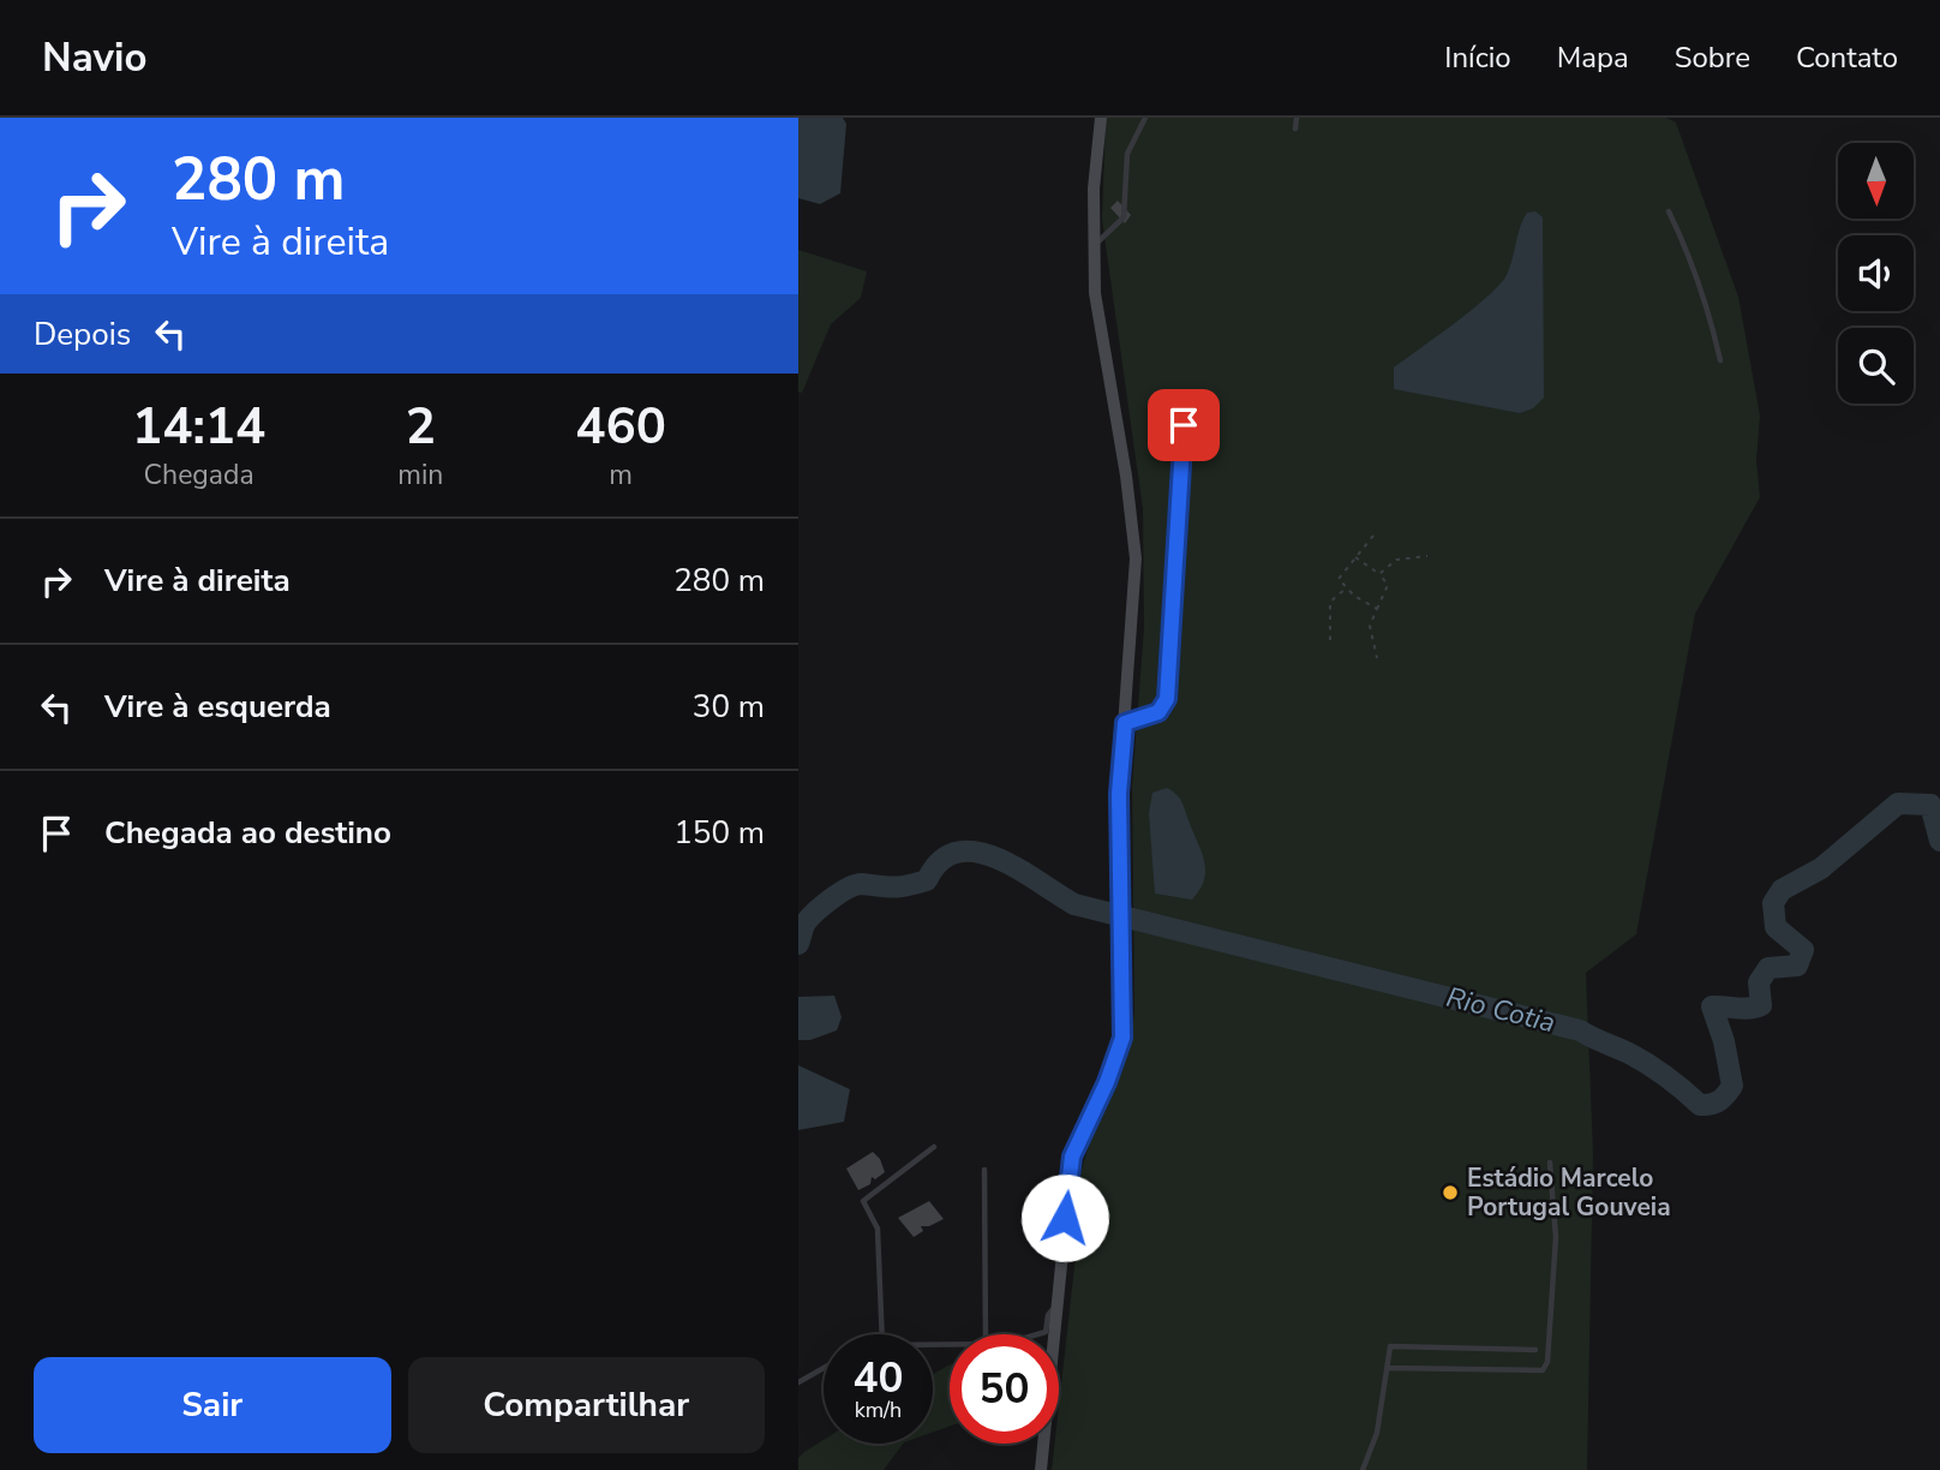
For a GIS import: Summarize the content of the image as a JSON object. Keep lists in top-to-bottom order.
{
  "water": ["Rio Cotia"],
  "places": ["Estádio Marcelo Portugal Gouveia"],
  "north": "bottom",
  "page": {
    "header": "Navio",
    "nav": [
      "Início",
      "Mapa",
      "Sobre",
      "Contato"
    ],
    "turn": ["280 m", "Vire à direita"],
    "then": "Depois",
    "eta": [
      "14:14",
      "Chegada",
      "2",
      "min",
      "460",
      "m"
    ],
    "list": [
      {
        "name": "Vire à direita",
        "value": "280 m"
      },
      {
        "name": "Vire à esquerda",
        "value": "30 m"
      },
      {
        "name": "Chegada ao destino",
        "value": "150 m"
      }
    ],
    "speed": "40 km/h",
    "limit": "50",
    "buttons": ["Sair", "Compartilhar"]
  }
}
